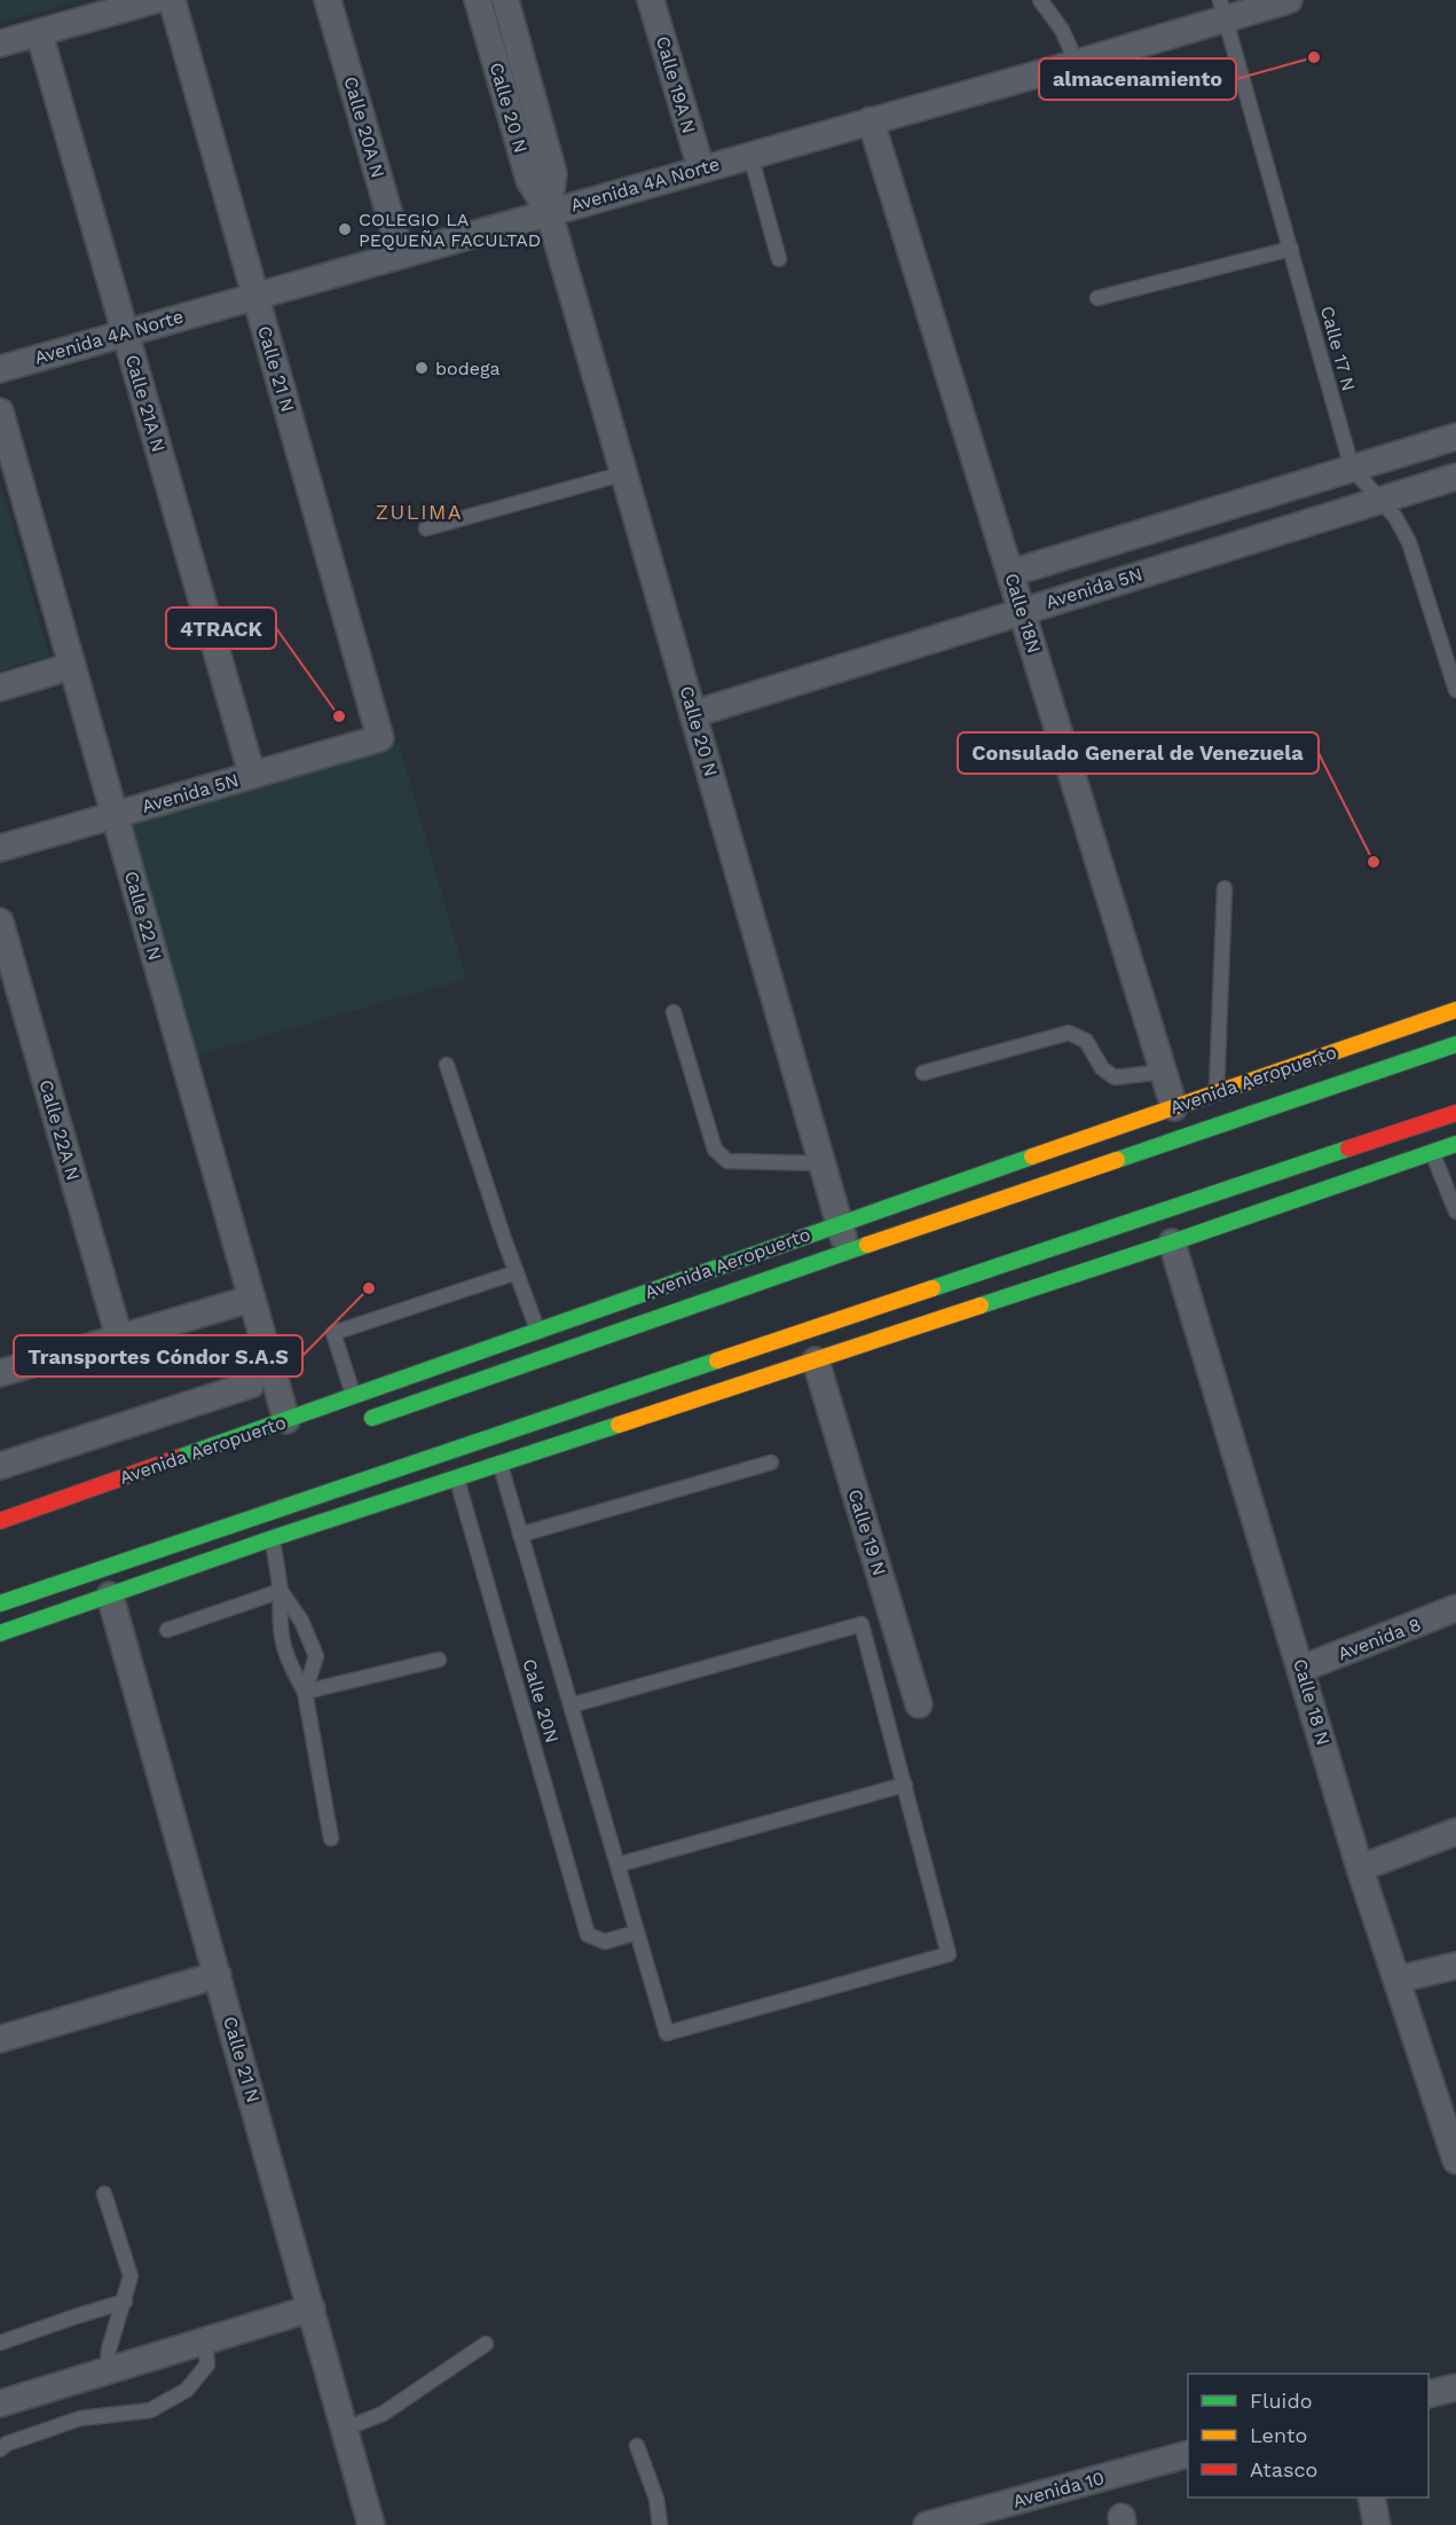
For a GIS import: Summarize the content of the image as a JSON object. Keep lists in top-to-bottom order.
{
  "streets": {
    "street": [
      "Calle 19A N",
      "Calle 20 N",
      "Calle 20A N",
      "Avenida 4A Norte",
      "Calle 21 N",
      "Calle 21A N",
      "Avenida 5N",
      "Calle 18N",
      "Calle 22 N",
      "Avenida Aeropuerto",
      "Calle 22A N",
      "Calle 19 N",
      "Avenida 8",
      "Calle 18 N",
      "Avenida 10"
    ],
    "lane": ["Calle 17 N", "Calle 20N"]
  },
  "crossings": [
    ["Calle 19A N", "Avenida 4A Norte"],
    ["Calle 20 N", "Avenida 4A Norte"],
    ["Calle 20 N", "Avenida 5N"],
    ["Calle 20 N", "Avenida Aeropuerto"],
    ["Calle 20A N", "Avenida 4A Norte"],
    ["Avenida 4A Norte", "Calle 17 N"],
    ["Avenida 4A Norte", "Calle 21 N"],
    ["Avenida 4A Norte", "Calle 21A N"],
    ["Avenida 4A Norte", "Calle 18N"],
    ["Calle 17 N", "Avenida 5N"],
    ["Calle 21 N", "Avenida 5N"],
    ["Calle 21A N", "Avenida 5N"],
    ["Avenida 5N", "Calle 18N"],
    ["Avenida 5N", "Calle 22 N"],
    ["Calle 18N", "Avenida Aeropuerto"],
    ["Calle 22 N", "Avenida Aeropuerto"],
    ["Avenida 8", "Calle 18 N"]
  ],
  "districts": ["ZULIMA"],
  "places": [
    "almacenamiento",
    "COLEGIO LA PEQUEÑA FACULTAD",
    "bodega",
    "4TRACK",
    "Consulado General de Venezuela",
    "Transportes Cóndor S.A.S"
  ],
  "legend": ["Fluido", "Lento", "Atasco"]
}
